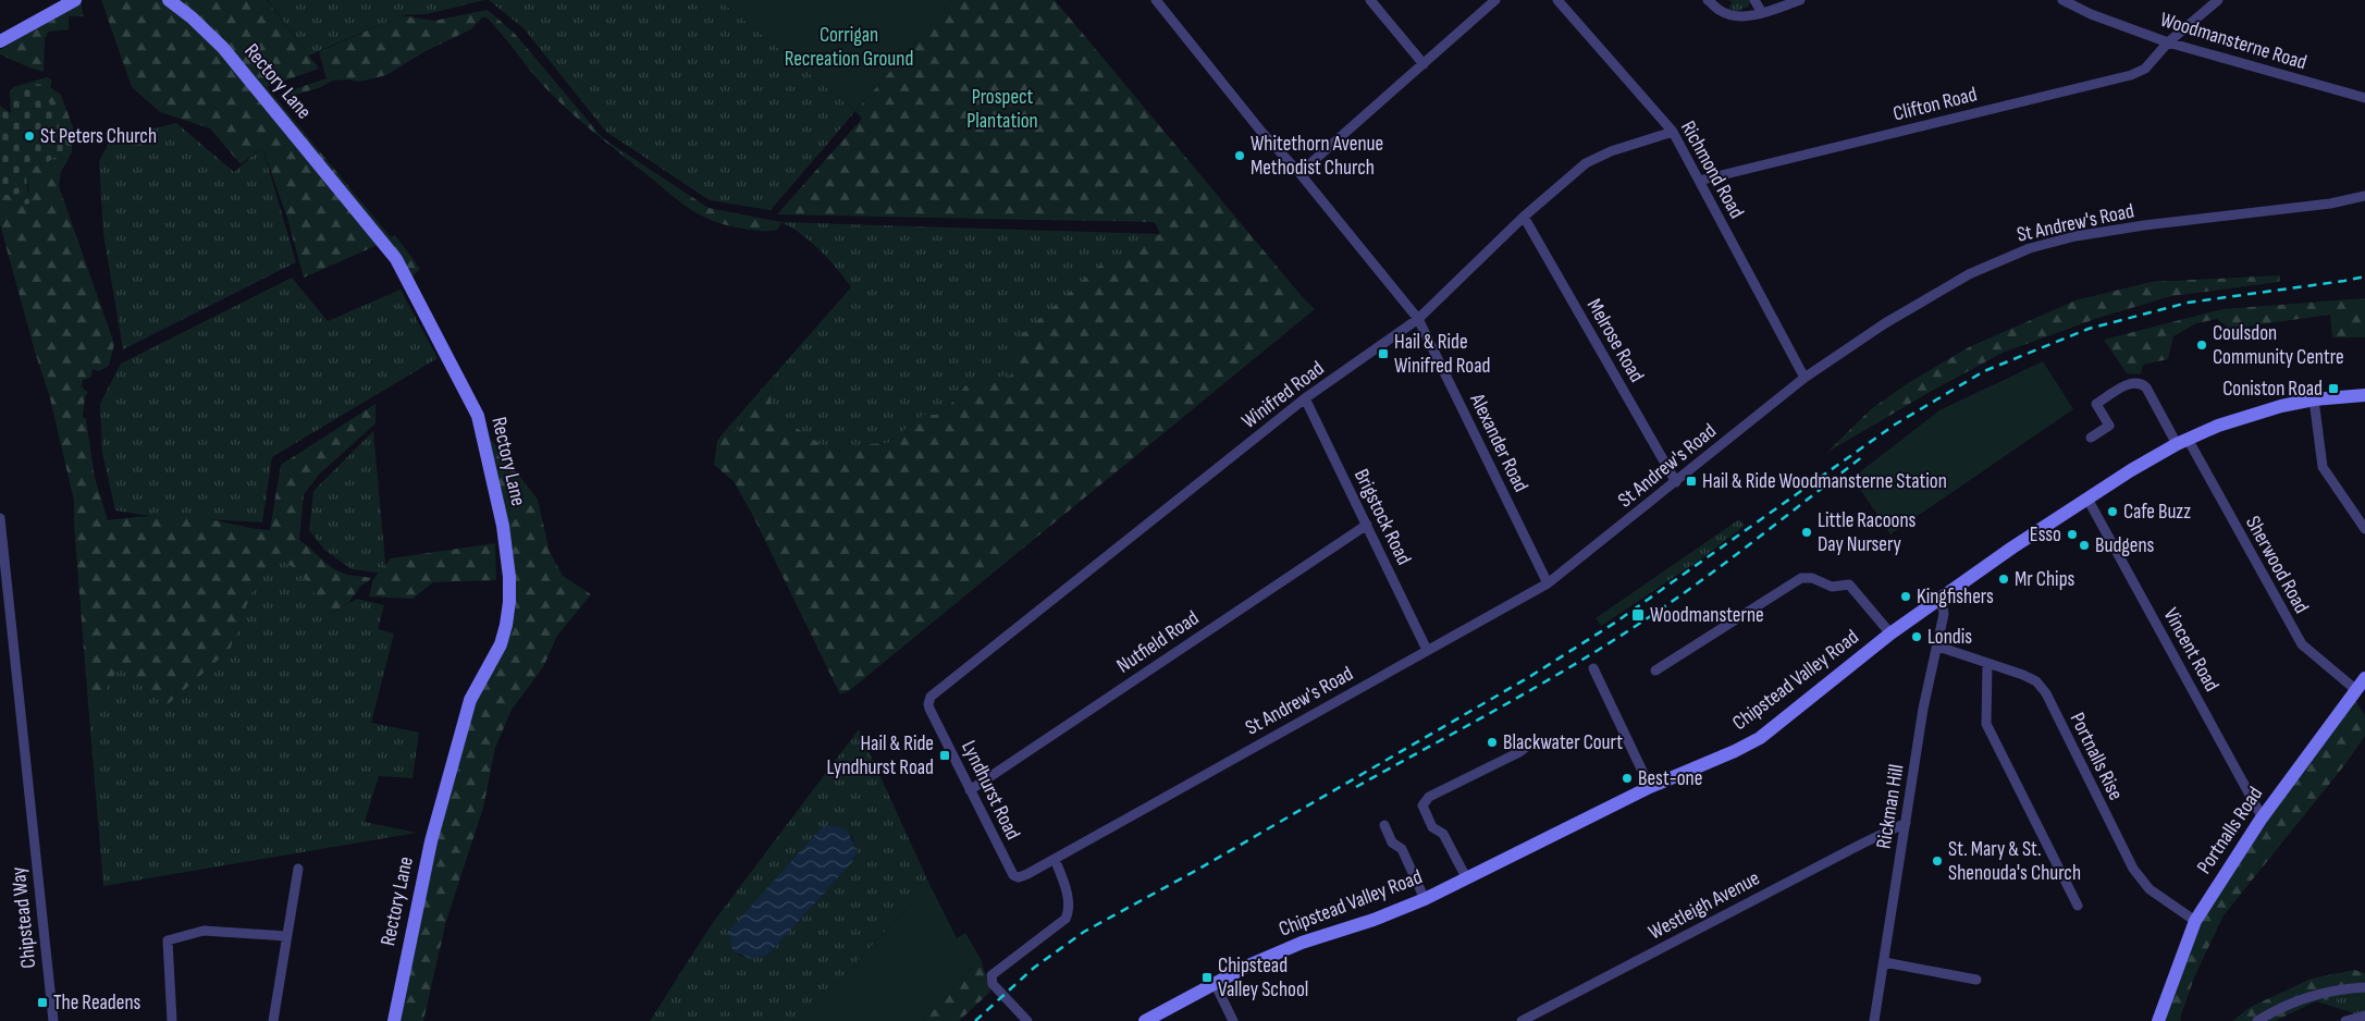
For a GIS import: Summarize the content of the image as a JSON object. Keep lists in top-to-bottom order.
{
  "streets": {
    "main road": ["Rectory Lane", "Chipstead Valley Road", "Portnalls Road"],
    "street": [
      "Woodmansterne Road",
      "Clifton Road",
      "Richmond Road",
      "St Andrew's Road",
      "Melrose Road",
      "Winifred Road",
      "Alexander Road",
      "Brigstock Road",
      "Sherwood Road",
      "Nutfield Road",
      "Vincent Road",
      "Portnalls Rise",
      "Lyndhurst Road",
      "Rickman Hill",
      "Westleigh Avenue",
      "Chipstead Way"
    ]
  },
  "crossings": [
    ["Woodmansterne Road", "Clifton Road"],
    ["Clifton Road", "Richmond Road"],
    ["Richmond Road", "St Andrew's Road"],
    ["Richmond Road", "Winifred Road"],
    ["St Andrew's Road", "Melrose Road"],
    ["St Andrew's Road", "Alexander Road"],
    ["St Andrew's Road", "Brigstock Road"],
    ["St Andrew's Road", "Lyndhurst Road"],
    ["Melrose Road", "Winifred Road"],
    ["Winifred Road", "Alexander Road"],
    ["Winifred Road", "Brigstock Road"],
    ["Winifred Road", "Lyndhurst Road"],
    ["Brigstock Road", "Nutfield Road"],
    ["Sherwood Road", "Chipstead Valley Road"],
    ["Sherwood Road", "Portnalls Road"],
    ["Nutfield Road", "Lyndhurst Road"],
    ["Vincent Road", "Chipstead Valley Road"],
    ["Vincent Road", "Portnalls Road"],
    ["Chipstead Valley Road", "Rickman Hill"],
    ["Portnalls Rise", "Rickman Hill"],
    ["Portnalls Rise", "Portnalls Road"],
    ["Rickman Hill", "Westleigh Avenue"]
  ],
  "parks": ["Corrigan Recreation Ground", "Prospect Plantation"],
  "places": {
    "other": [
      "St Peters Church",
      "Whitethorn Avenue Methodist Church",
      "Coulsdon Community Centre",
      "Cafe Buzz",
      "Little Racoons Day Nursery",
      "Esso",
      "Budgens",
      "Mr Chips",
      "Kingfishers",
      "Londis",
      "Blackwater Court",
      "Best-one",
      "St. Mary & St. Shenouda's Church"
    ],
    "transit": [
      "Hail & Ride Winifred Road",
      "Coniston Road",
      "Hail & Ride Woodmansterne Station",
      "Woodmansterne",
      "Hail & Ride Lyndhurst Road",
      "Chipstead Valley School",
      "The Readens"
    ]
  }
}
